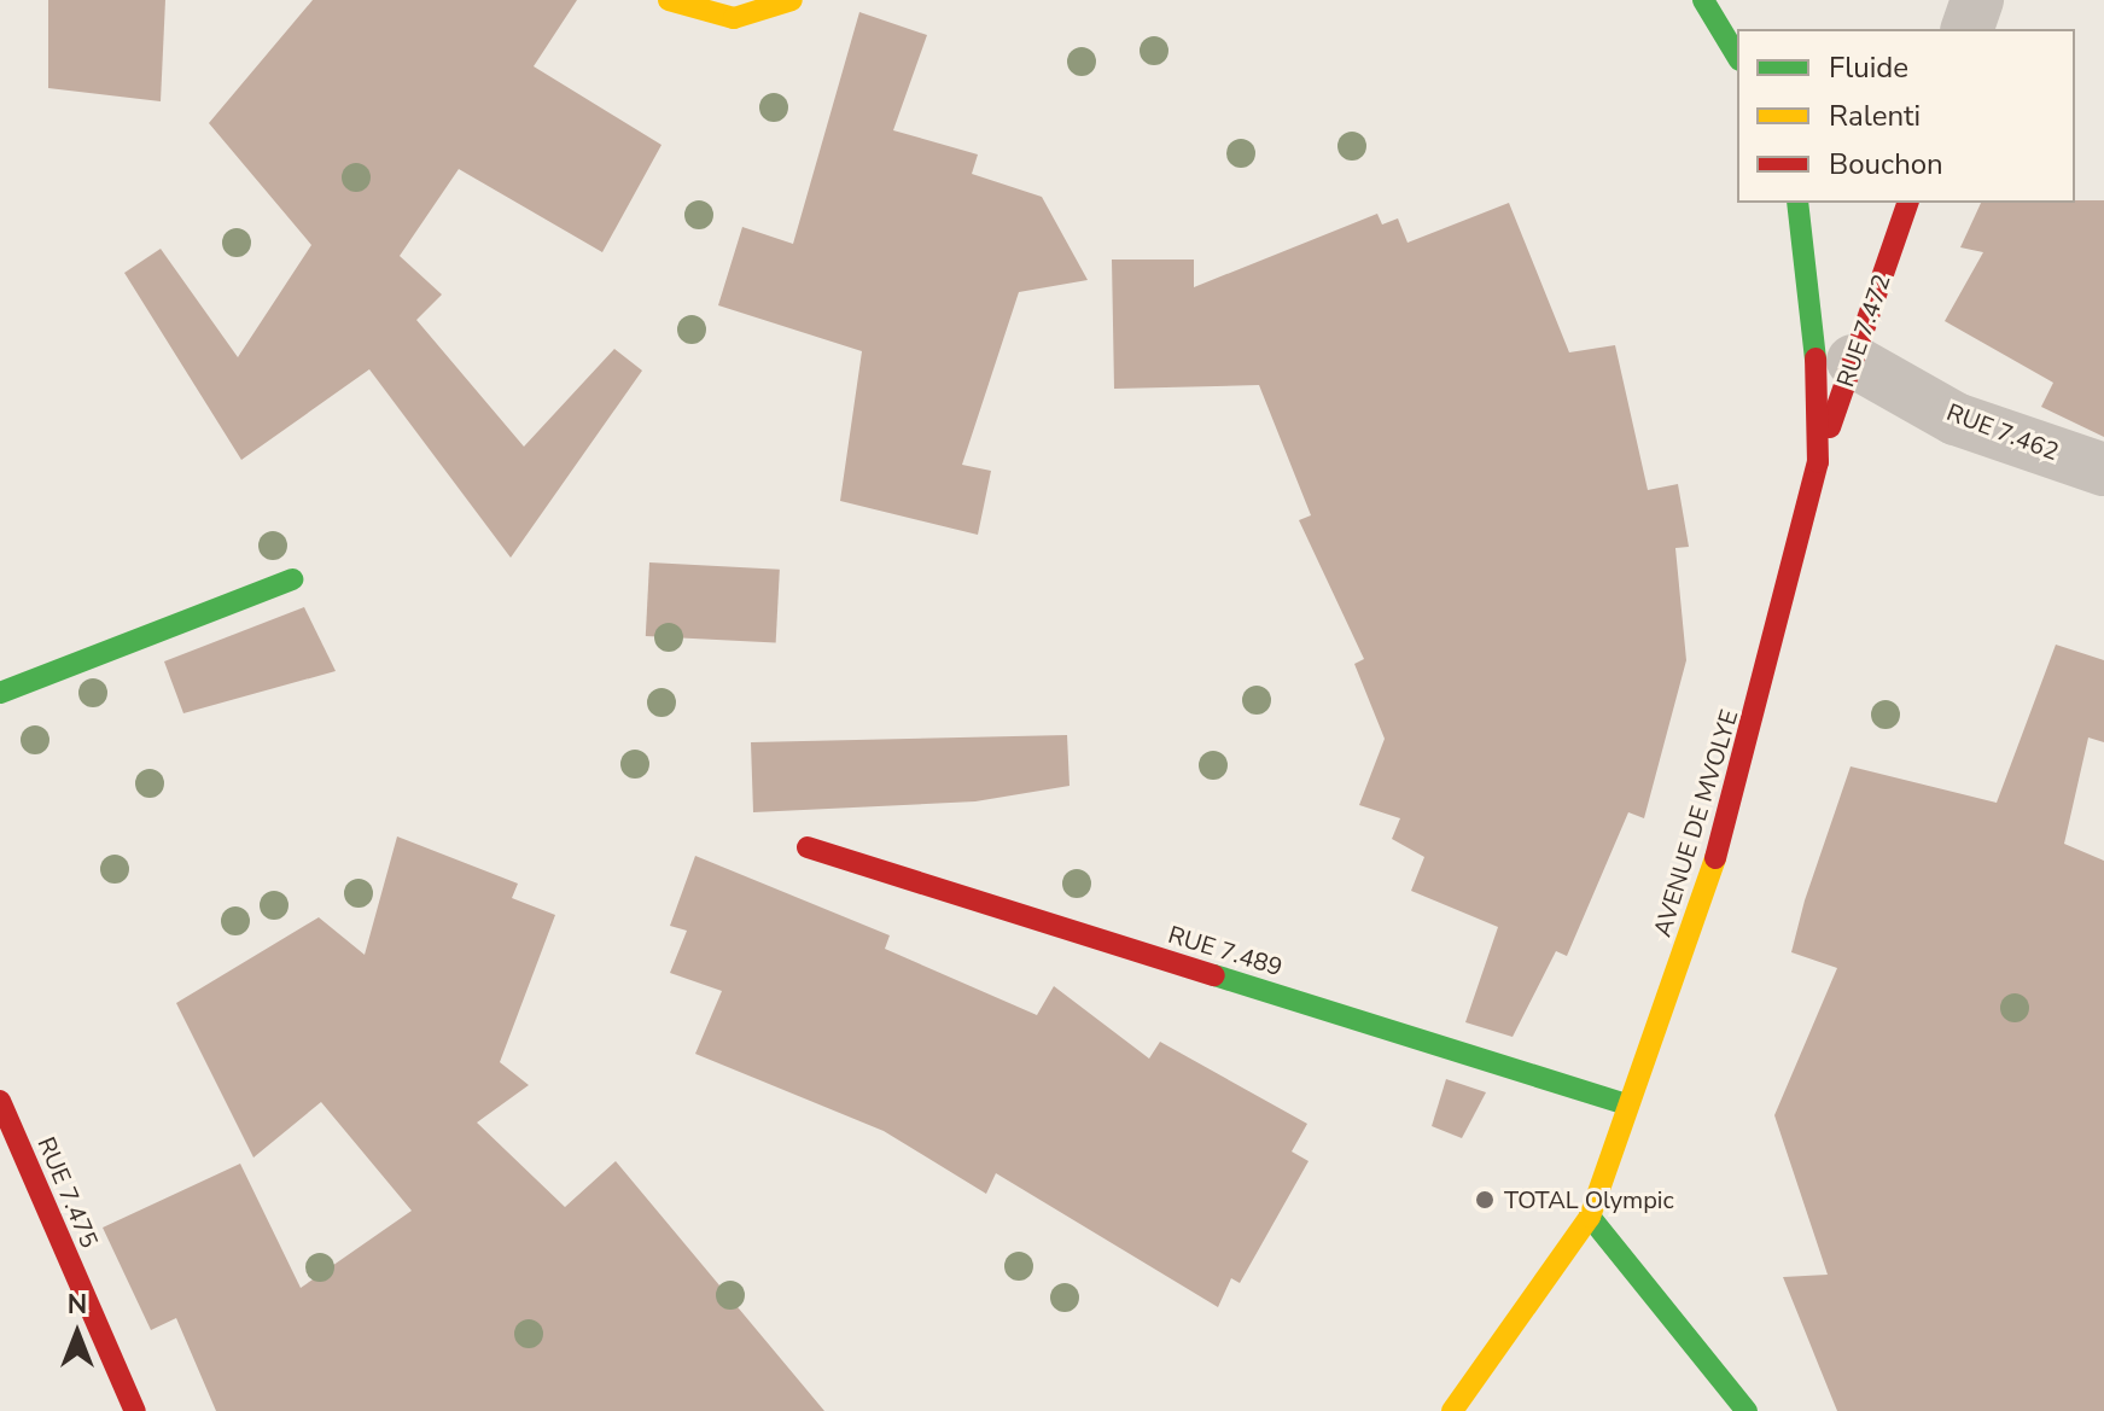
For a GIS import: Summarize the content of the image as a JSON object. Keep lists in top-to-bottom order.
{
  "streets": {
    "street": [
      "RUE 7.472",
      "RUE 7.462",
      "AVENUE DE MVOLYE",
      "RUE 7.489",
      "RUE 7.475"
    ]
  },
  "crossings": [
    ["RUE 7.472", "RUE 7.462"],
    ["RUE 7.472", "AVENUE DE MVOLYE"],
    ["AVENUE DE MVOLYE", "RUE 7.489"]
  ],
  "places": ["TOTAL Olympic"],
  "legend": ["Fluide", "Ralenti", "Bouchon"],
  "north": "top"
}
